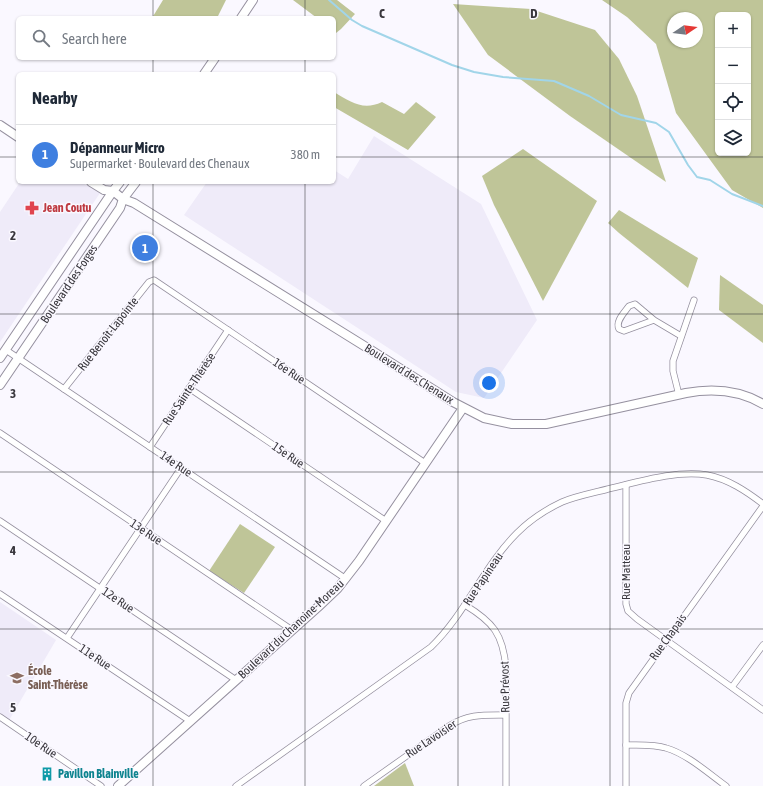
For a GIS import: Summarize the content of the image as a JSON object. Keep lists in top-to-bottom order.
{
  "streets": {
    "street": [
      "Boulevard des Forges",
      "Rue Benoît-Lapointe",
      "16e Rue",
      "Boulevard des Chenaux",
      "Rue Sainte-Thérèse",
      "15e Rue",
      "14e Rue",
      "13e Rue",
      "Rue Matteau",
      "Rue Papineau",
      "12e Rue",
      "Boulevard du Chanoine-Moreau",
      "Rue Chapais",
      "11e Rue",
      "Rue Prévost",
      "Rue Lavoisier",
      "10e Rue"
    ]
  },
  "crossings": [
    ["Boulevard des Forges", "Boulevard des Chenaux"],
    ["Boulevard des Forges", "14e Rue"],
    ["Rue Benoît-Lapointe", "16e Rue"],
    ["Rue Benoît-Lapointe", "14e Rue"],
    ["16e Rue", "Rue Sainte-Thérèse"],
    ["16e Rue", "Boulevard du Chanoine-Moreau"],
    ["Boulevard des Chenaux", "Boulevard du Chanoine-Moreau"],
    ["Rue Sainte-Thérèse", "15e Rue"],
    ["Rue Sainte-Thérèse", "14e Rue"],
    ["15e Rue", "Boulevard du Chanoine-Moreau"],
    ["14e Rue", "Boulevard du Chanoine-Moreau"],
    ["13e Rue", "Boulevard du Chanoine-Moreau"],
    ["Rue Matteau", "Rue Papineau"],
    ["Rue Matteau", "Rue Chapais"],
    ["Rue Papineau", "Rue Chapais"],
    ["Rue Papineau", "Rue Prévost"],
    ["12e Rue", "Boulevard du Chanoine-Moreau"],
    ["Boulevard du Chanoine-Moreau", "11e Rue"],
    ["Rue Prévost", "Rue Lavoisier"]
  ],
  "places": {
    "pharmacy": ["Jean Coutu"],
    "school or university": ["École Saint-Thérèse"],
    "building": ["Pavillon Blainville"]
  },
  "north": "right",
  "page": {
    "map_buttons": ["+", "−"],
    "search": "Search here",
    "heading": "Nearby",
    "list": [
      {
        "mark": "1",
        "name": "Dépanneur Micro",
        "note": "Supermarket · Boulevard des Chenaux",
        "value": "380 m"
      }
    ],
    "pins": "1"
  },
  "grid": {
    "columns": ["C", "D"],
    "rows": [
      "2",
      "3",
      "4",
      "5"
    ]
  }
}
